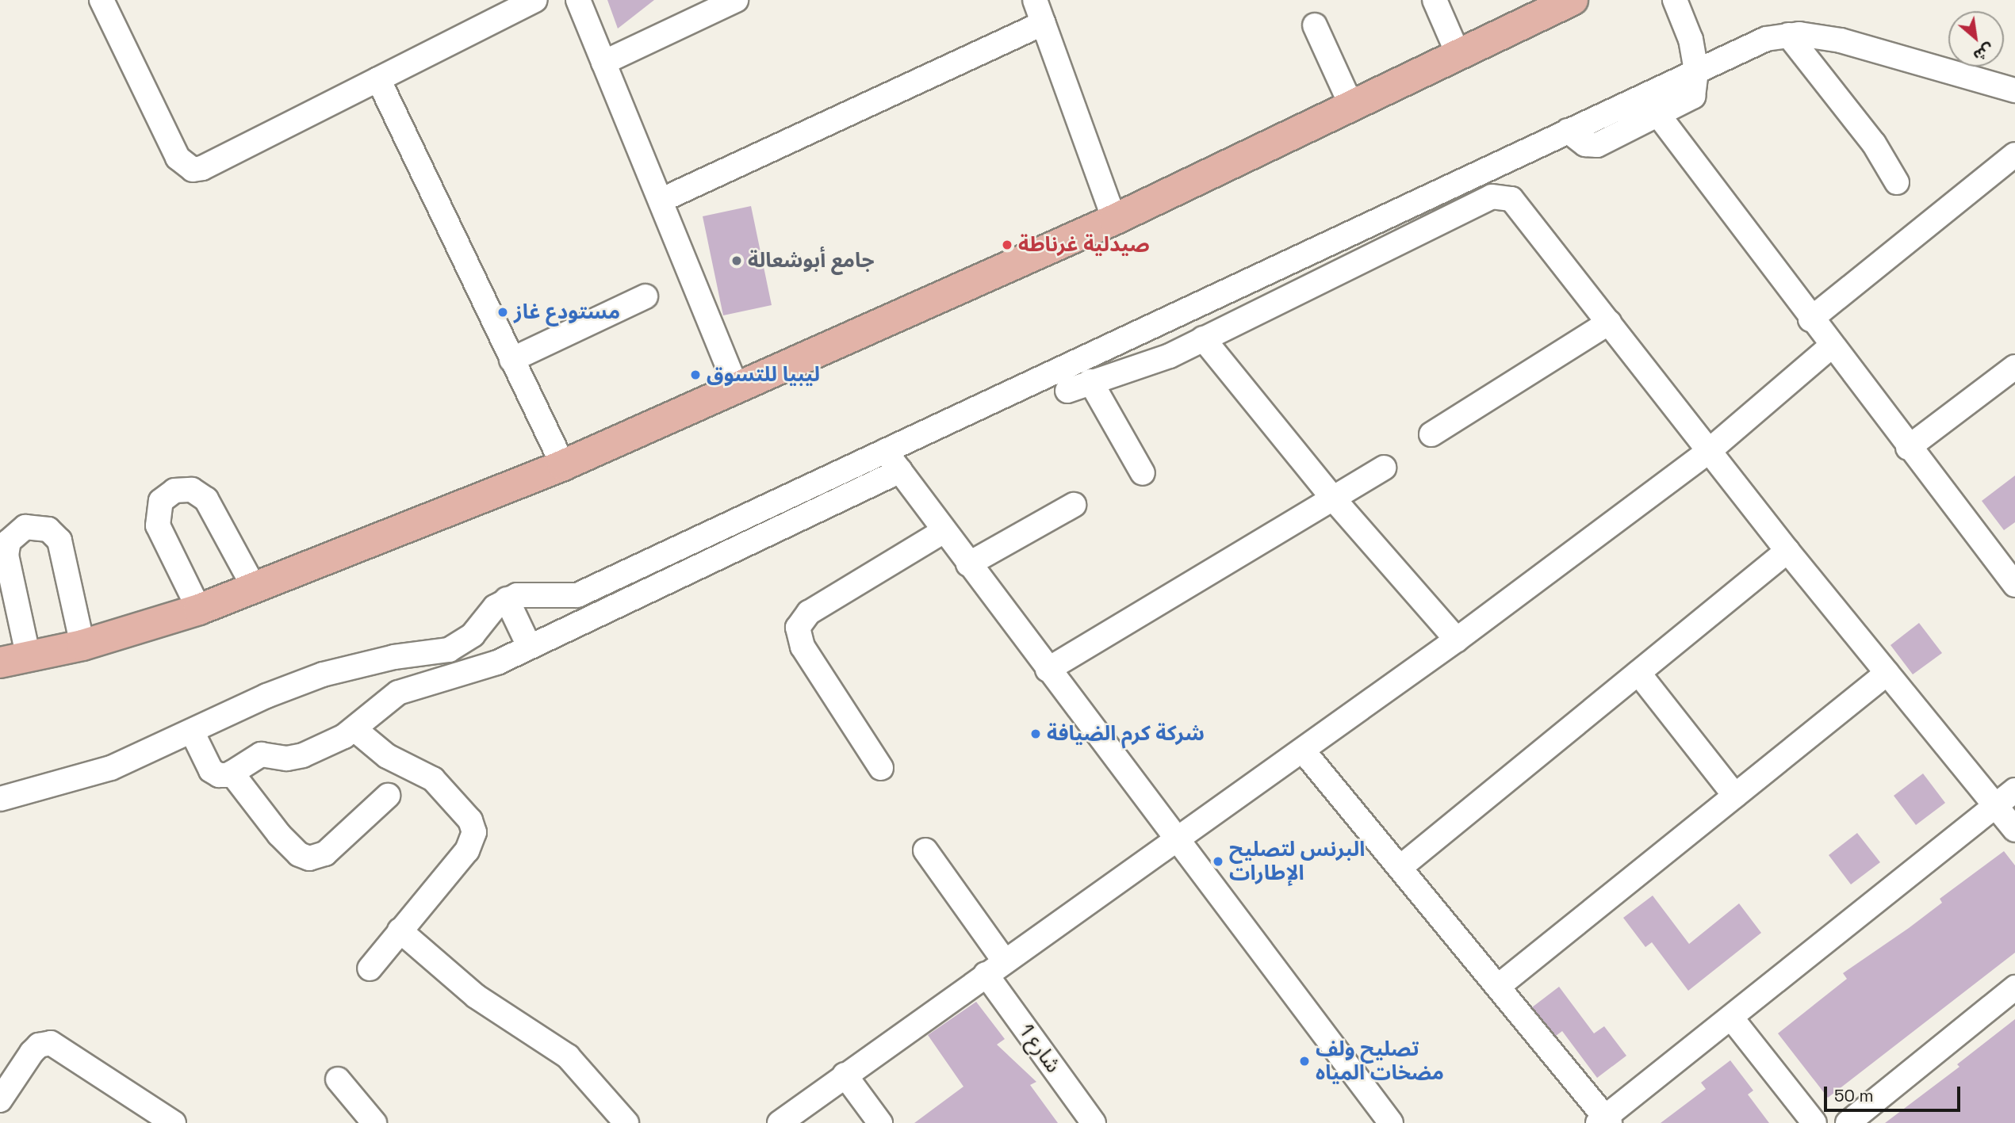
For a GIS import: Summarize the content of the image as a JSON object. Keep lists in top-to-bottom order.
{
  "streets": {
    "street": ["شارع 1"]
  },
  "places": [
    "صيدلية غرناطة",
    "جامع أبوشعالة",
    "مستودع غاز",
    "ليبيا للتسوق",
    "شركة كرم الضيافة",
    "البرنس لتصليح الإطارات",
    "تصليح ولف مضخات المياه"
  ],
  "scale_bar": "50 m",
  "north": "bottom right"
}
